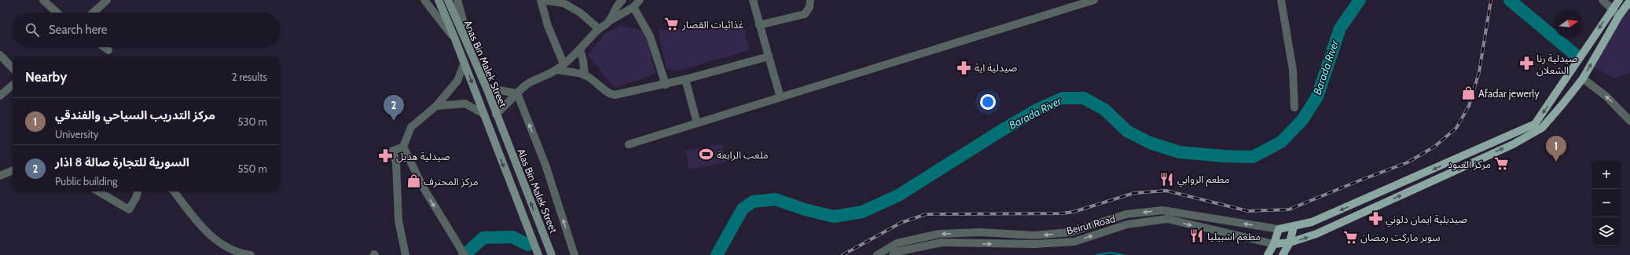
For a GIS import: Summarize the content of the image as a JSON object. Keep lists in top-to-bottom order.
{
  "streets": {
    "main road": ["Anas Bin Malek Street", "Alas Bin Malek Street"],
    "street": ["Beirut Road"]
  },
  "crossings": [
    ["Anas Bin Malek Street", "Alas Bin Malek Street"]
  ],
  "one_way": ["Alas Bin Malek Street"],
  "water": ["Barada River"],
  "places": {
    "supermarket": ["غذائيات القصار", "مركز العبود", "سوبر ماركت رمضان"],
    "pharmacy": [
      "صيدلية رنا الشعلان",
      "صيدلية اية",
      "صيدلية هديل",
      "صيديلية ايمان دلوني"
    ],
    "shop": ["Afadar jewerly", "مركز المحترف"],
    "sports": ["ملعب الرابعة"],
    "restaurant": ["مطعم الروابي", "مطعم اشبيليا"]
  },
  "north": "right",
  "page": {
    "search": "Search here",
    "heading": ["Nearby", "2 results"],
    "pins": ["2", "1"],
    "list": [
      {
        "mark": "1",
        "name": "مركز التدريب السياحي والفندقي",
        "note": "University",
        "value": "530 m"
      },
      {
        "mark": "2",
        "name": "السورية للتجارة صالة 8 اذار",
        "note": "Public building",
        "value": "550 m"
      }
    ],
    "map_buttons": ["+", "−"]
  }
}
